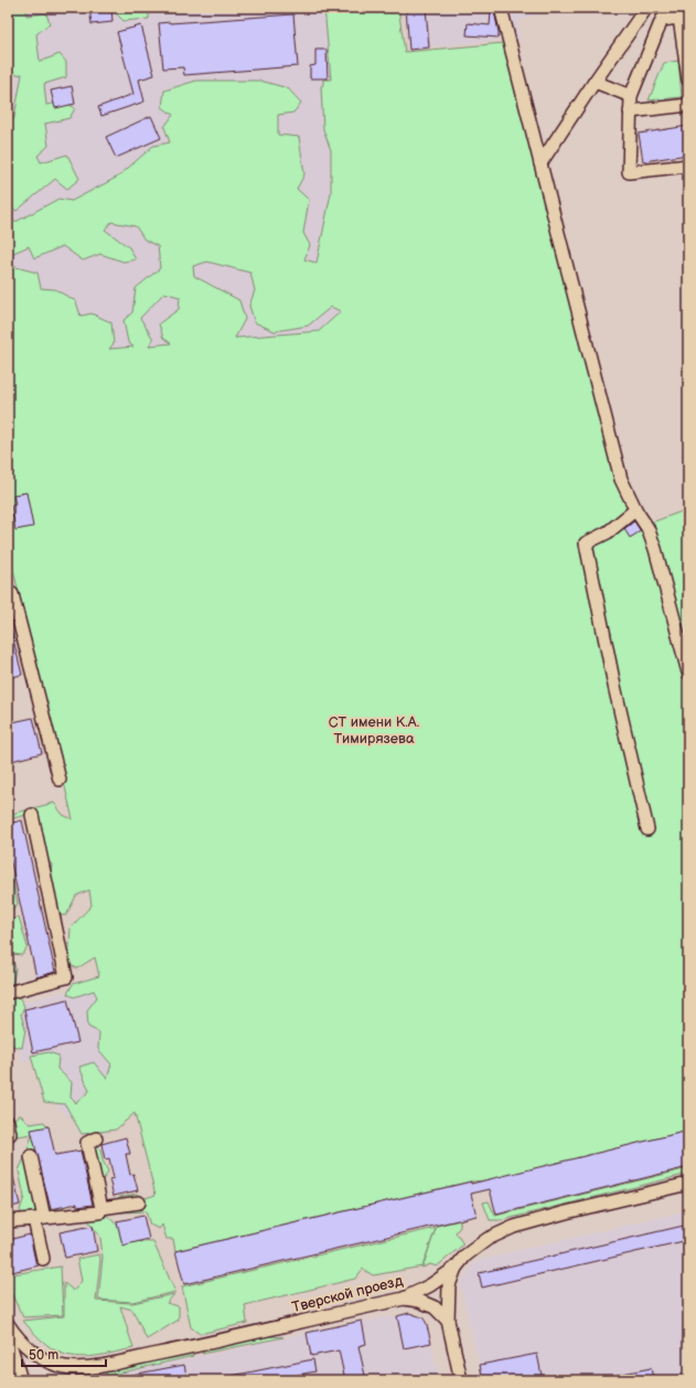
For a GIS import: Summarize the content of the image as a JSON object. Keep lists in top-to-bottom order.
{
  "streets": {
    "street": ["Тверской проезд"]
  },
  "parks": ["СТ имени К.А. Тимирязева"],
  "scale_bar": "50 m"
}
